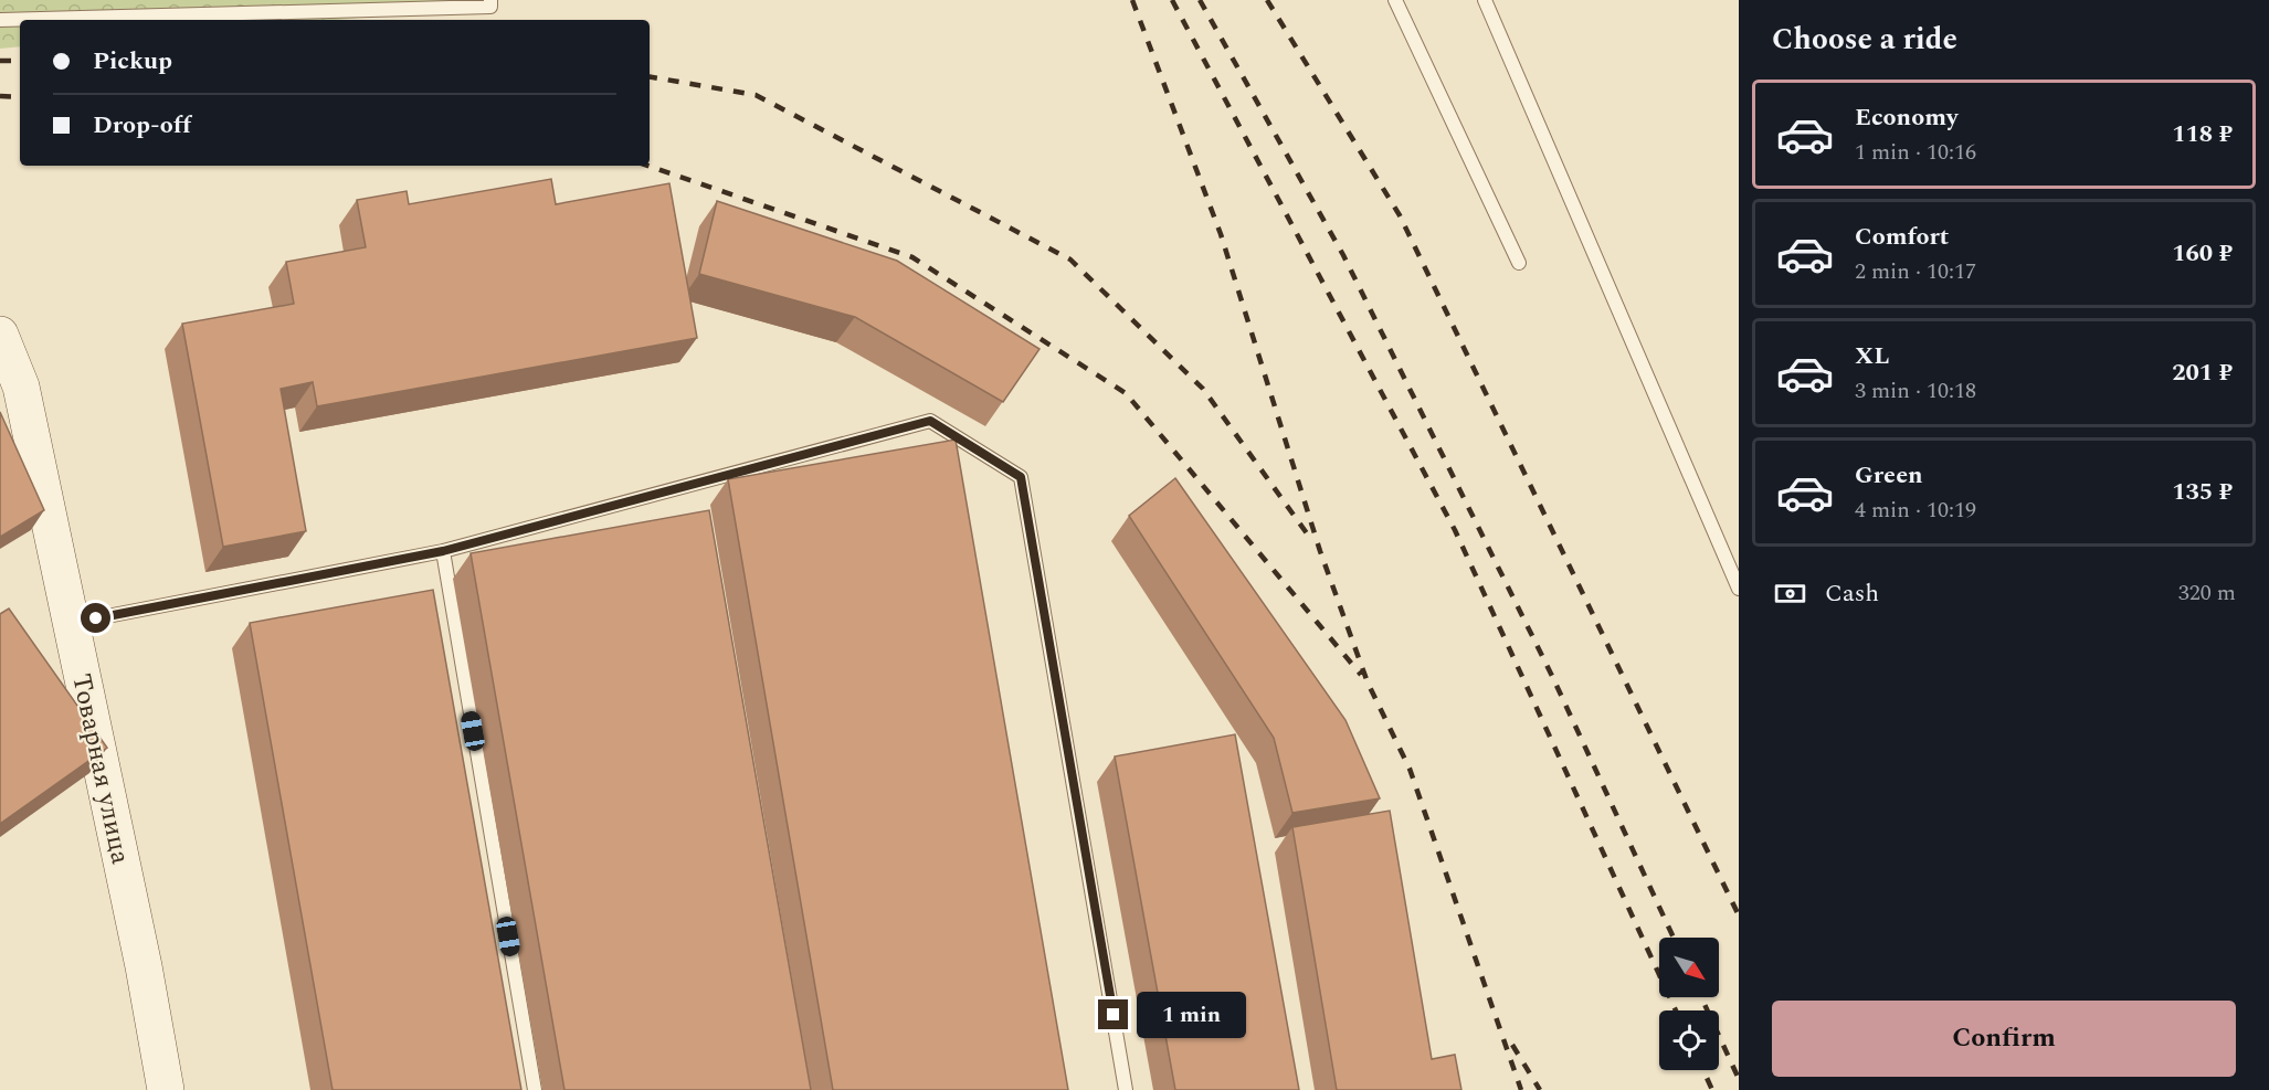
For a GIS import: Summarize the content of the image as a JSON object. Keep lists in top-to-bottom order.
{
  "streets": {
    "street": ["Товарная улица"]
  },
  "north": "bottom right",
  "page": {
    "heading": "Choose a ride",
    "banner": ["Pickup", "Drop-off"],
    "list": [
      {
        "name": "Economy",
        "note": "1 min · 10:16",
        "value": "118 ₽"
      },
      {
        "name": "Comfort",
        "note": "2 min · 10:17",
        "value": "160 ₽"
      },
      {
        "name": "XL",
        "note": "3 min · 10:18",
        "value": "201 ₽"
      },
      {
        "name": "Green",
        "note": "4 min · 10:19",
        "value": "135 ₽"
      }
    ],
    "pay": ["Cash", "320 m"],
    "buttons": "Confirm",
    "bubble": "1 min"
  }
}
